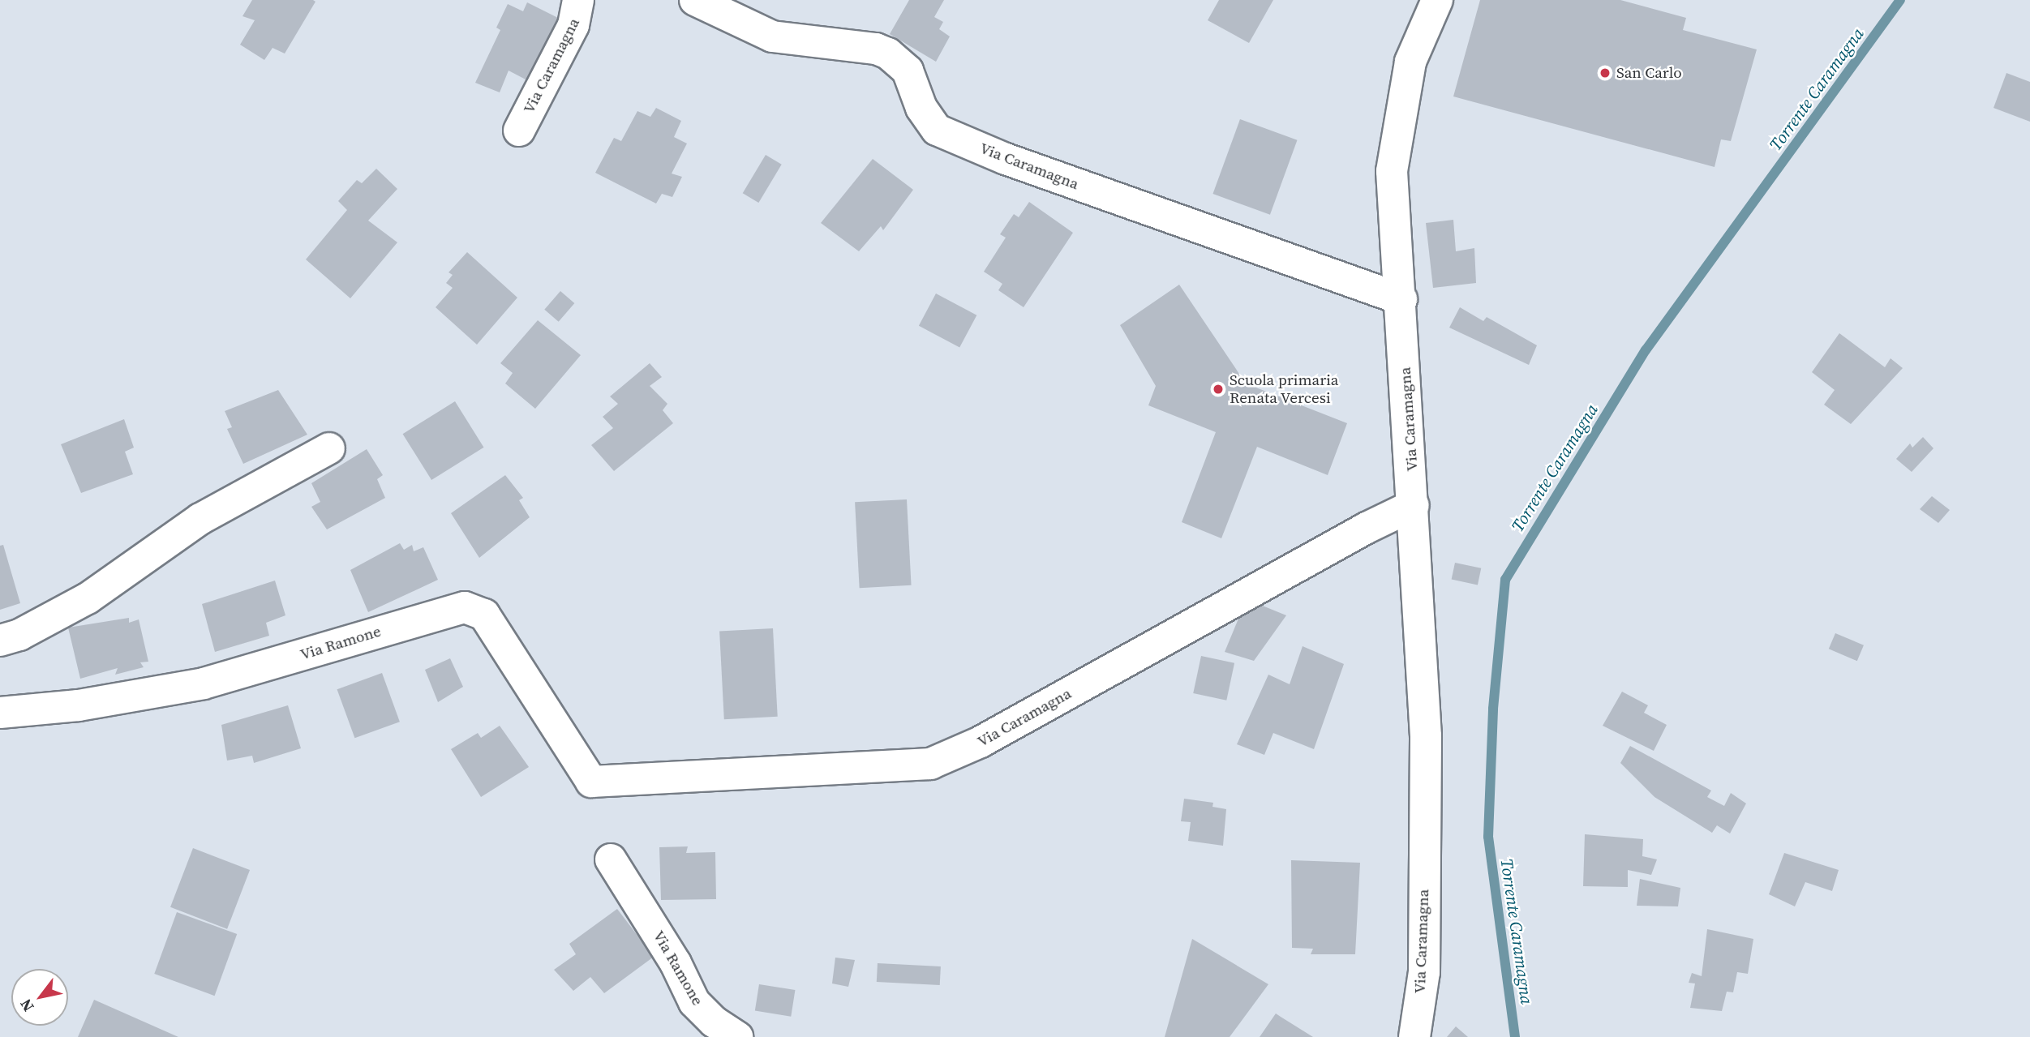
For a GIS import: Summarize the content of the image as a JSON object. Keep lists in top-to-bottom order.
{
  "streets": {
    "street": ["Via Caramagna", "Via Ramone"]
  },
  "crossings": [
    ["Via Caramagna", "Via Ramone"]
  ],
  "water": ["Torrente Caramagna"],
  "places": ["San Carlo", "Scuola primaria Renata Vercesi"],
  "north": "bottom left"
}
